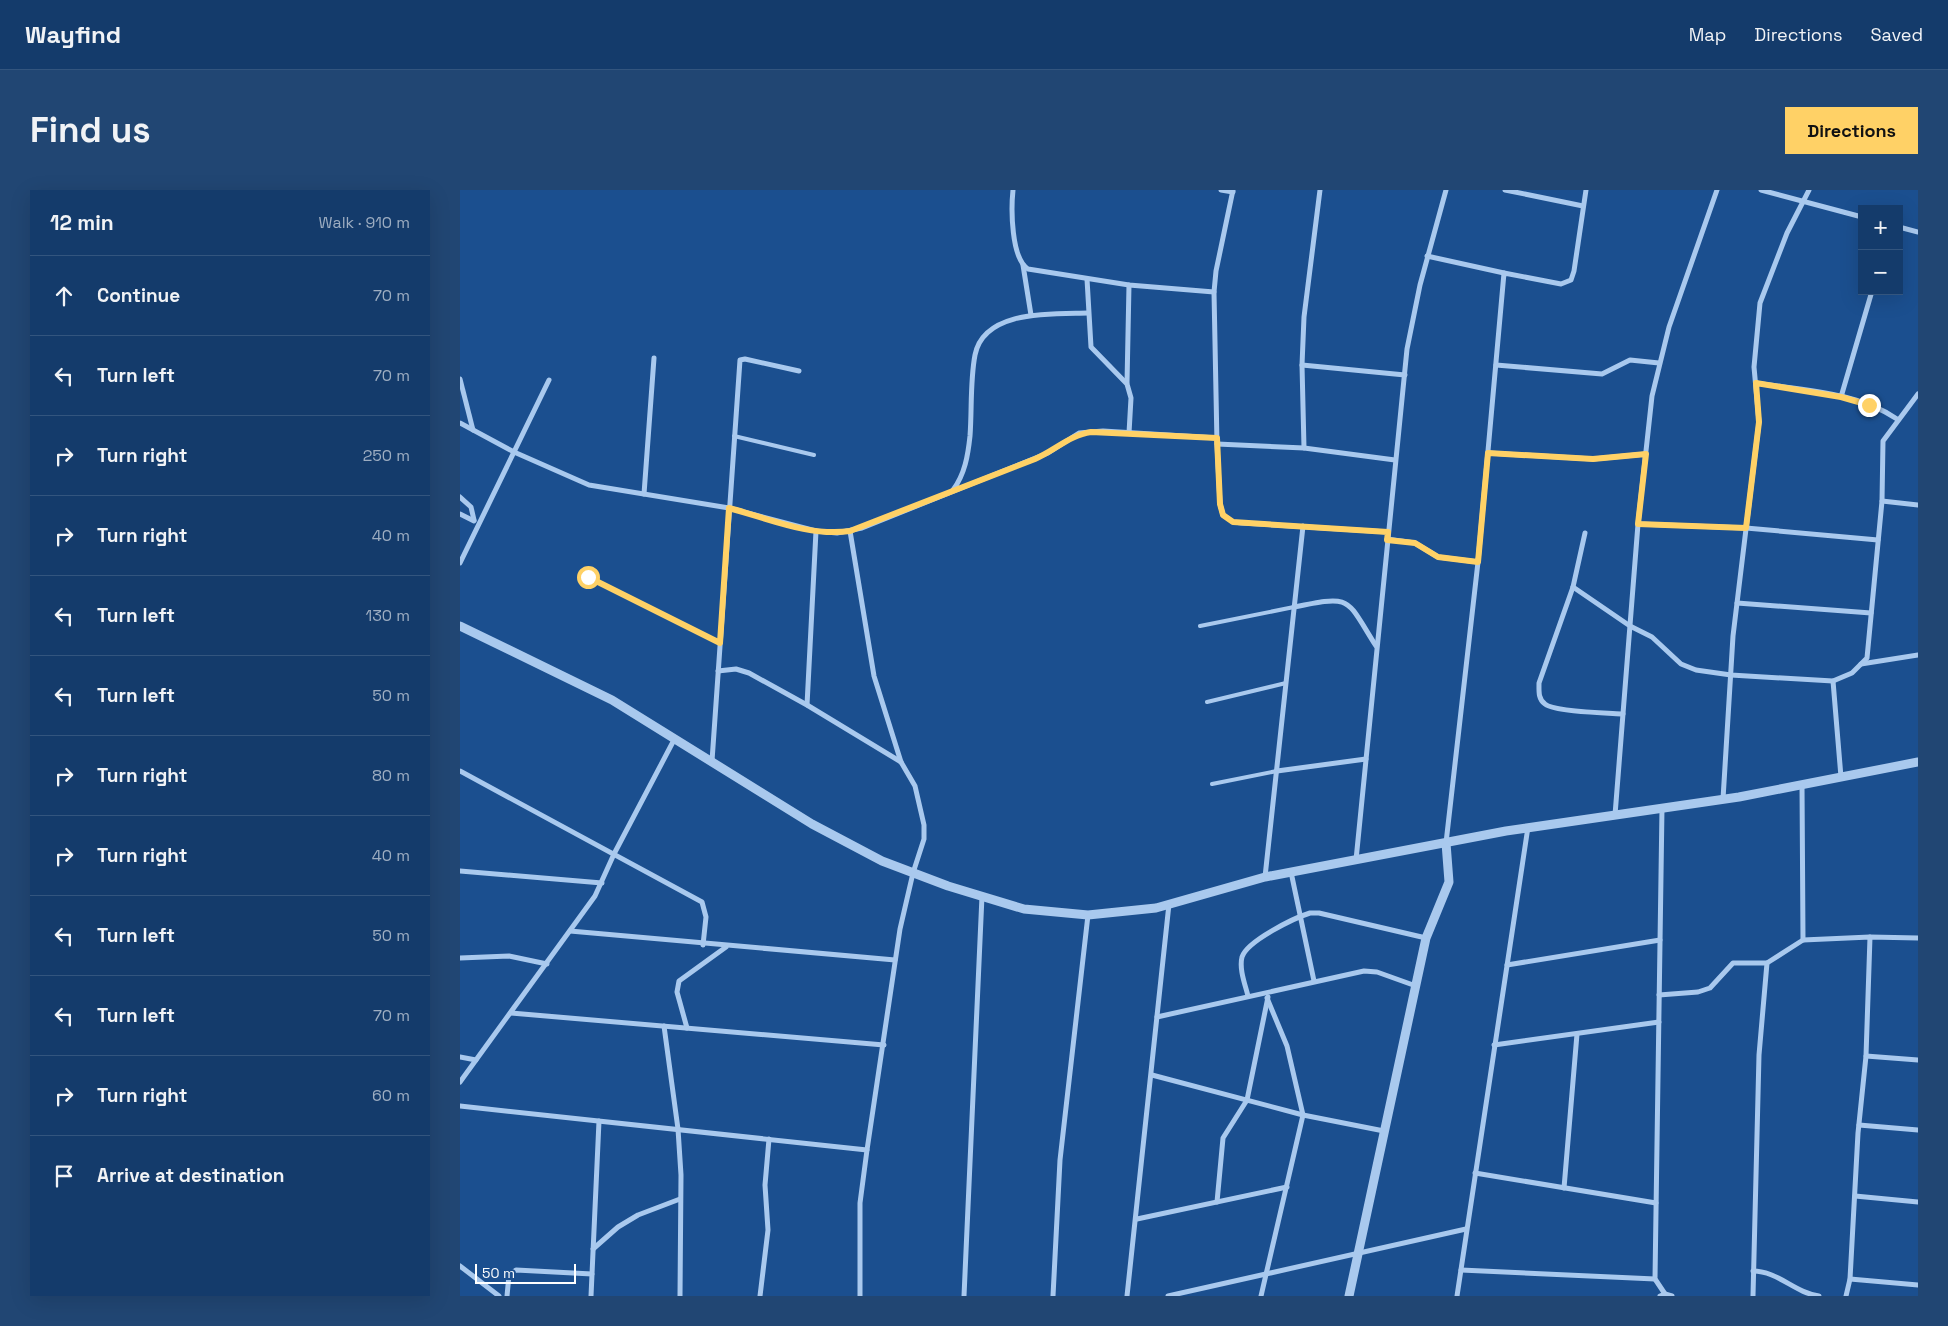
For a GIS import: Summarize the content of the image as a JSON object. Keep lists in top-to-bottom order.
{
  "scale_bar": "50 m",
  "page": {
    "header": "Wayfind",
    "nav": ["Map", "Directions", "Saved"],
    "buttons": "Directions",
    "title": "Find us",
    "heading": ["12 min", "Walk · 910 m"],
    "map_buttons": ["+", "−"],
    "list": [
      ["Continue", "70 m"],
      ["Turn left", "70 m"],
      ["Turn right", "250 m"],
      ["Turn right", "40 m"],
      ["Turn left", "130 m"],
      ["Turn left", "50 m"],
      ["Turn right", "80 m"],
      ["Turn right", "40 m"],
      ["Turn left", "50 m"],
      ["Turn left", "70 m"],
      ["Turn right", "60 m"],
      "Arrive at destination"
    ],
    "scale": "50 m"
  }
}
